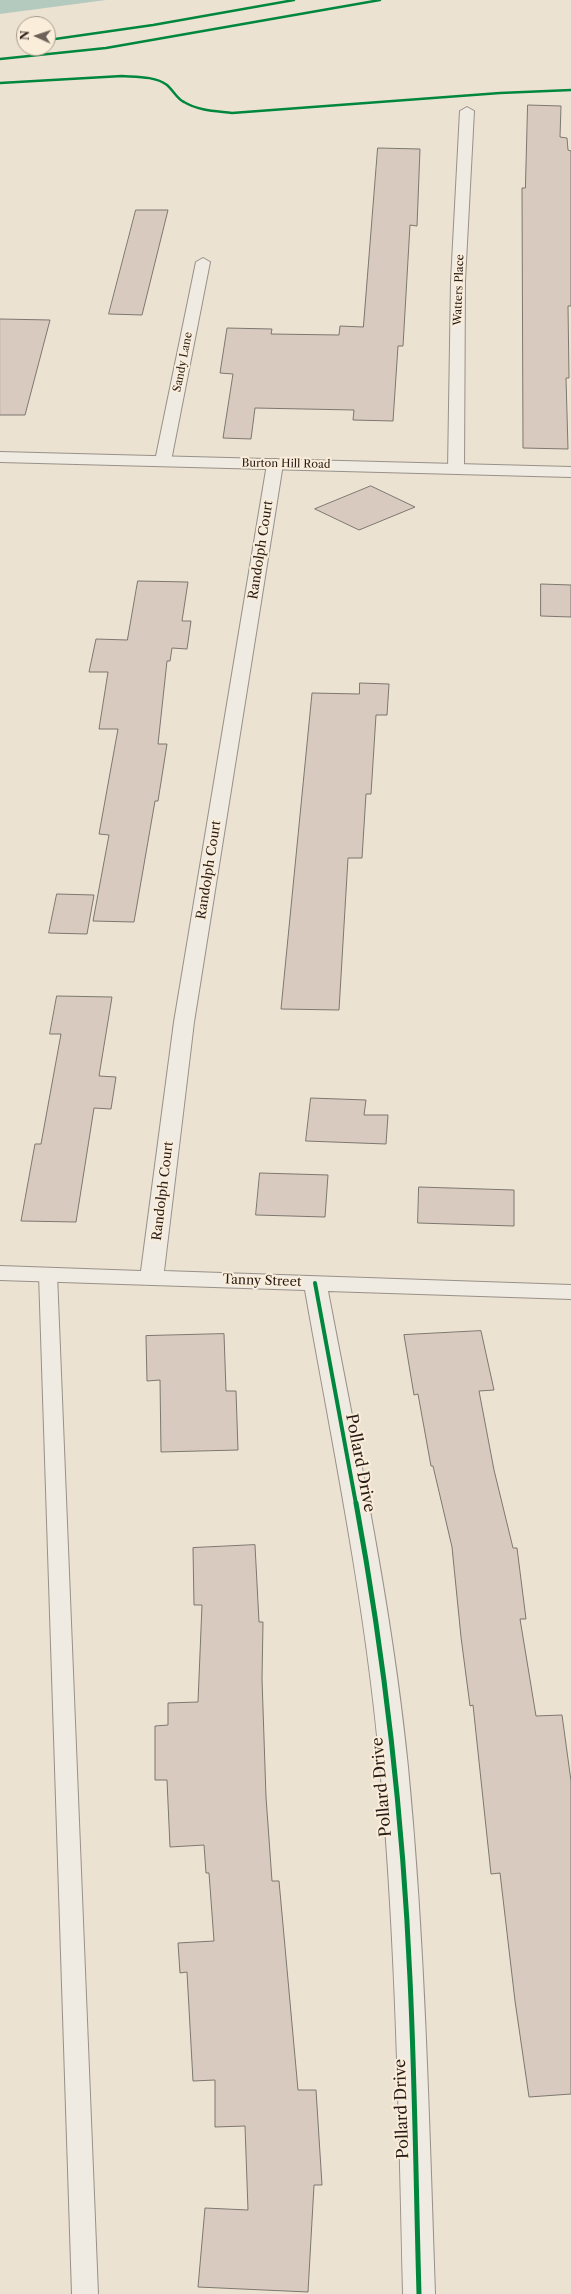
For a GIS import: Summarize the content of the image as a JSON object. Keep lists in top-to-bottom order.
{
  "streets": {
    "street": [
      "Watters Place",
      "Sandy Lane",
      "Burton Hill Road",
      "Randolph Court",
      "Tanny Street",
      "Pollard Drive"
    ]
  },
  "crossings": [
    ["Watters Place", "Burton Hill Road"],
    ["Sandy Lane", "Burton Hill Road"],
    ["Burton Hill Road", "Randolph Court"],
    ["Randolph Court", "Tanny Street"],
    ["Tanny Street", "Pollard Drive"]
  ],
  "north": "left"
}
